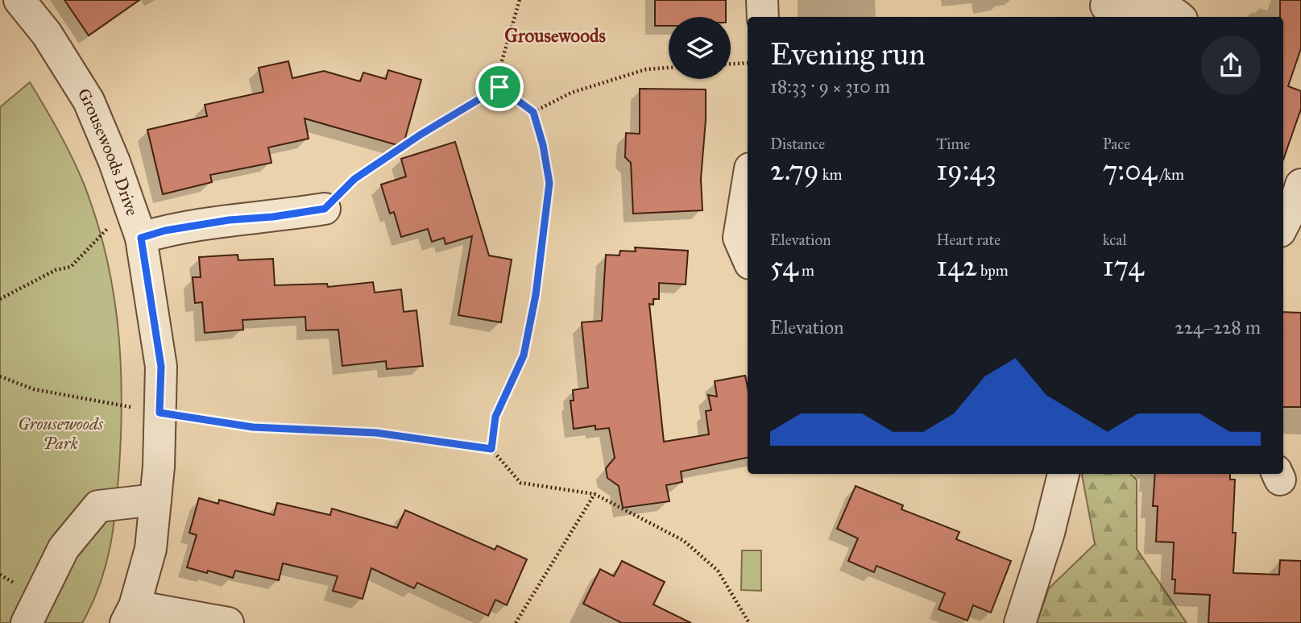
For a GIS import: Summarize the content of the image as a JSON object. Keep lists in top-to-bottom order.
{
  "streets": {
    "street": ["Grousewoods Drive"]
  },
  "districts": ["Grousewoods"],
  "parks": ["Grousewoods Park"],
  "page": {
    "heading": ["Evening run", "18:33 · 9 × 310 m"],
    "stats": [
      ["Distance", "2.79 km"],
      ["Time", "19:43"],
      ["Pace", "7:04 /km"],
      ["Elevation", "54 m"],
      ["Heart rate", "142 bpm"],
      ["kcal", "174"]
    ],
    "chart": ["Elevation", "224–228 m"]
  }
}
